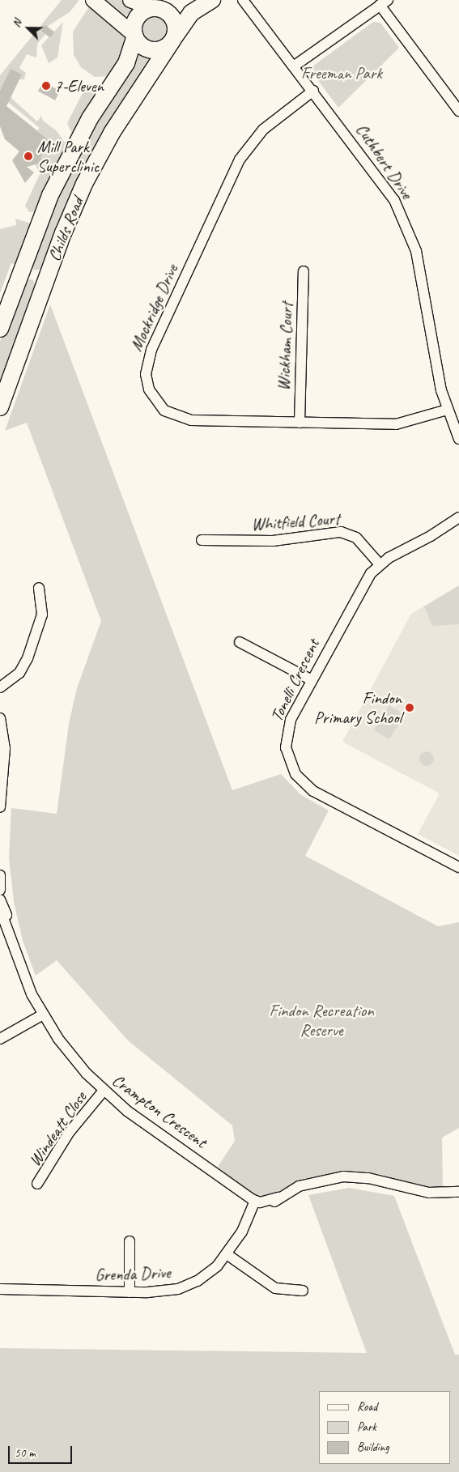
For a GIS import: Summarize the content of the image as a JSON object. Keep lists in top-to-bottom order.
{
  "streets": {
    "main road": ["Childs Road"],
    "street": [
      "Cuthbert Drive",
      "Mockridge Drive",
      "Wickham Court",
      "Whitfield Court",
      "Tonelli Crescent",
      "Crampton Crescent",
      "Windeatt Close",
      "Grenda Drive"
    ]
  },
  "crossings": [
    ["Cuthbert Drive", "Mockridge Drive"],
    ["Mockridge Drive", "Wickham Court"],
    ["Whitfield Court", "Tonelli Crescent"],
    ["Crampton Crescent", "Windeatt Close"],
    ["Crampton Crescent", "Grenda Drive"]
  ],
  "parks": ["Freeman Park", "Findon Recreation Reserve"],
  "places": ["7-Eleven", "Mill Park Superclinic", "Findon Primary School"],
  "legend": ["Road", "Park", "Building"],
  "scale_bar": "50 m",
  "north": "top left"
}
